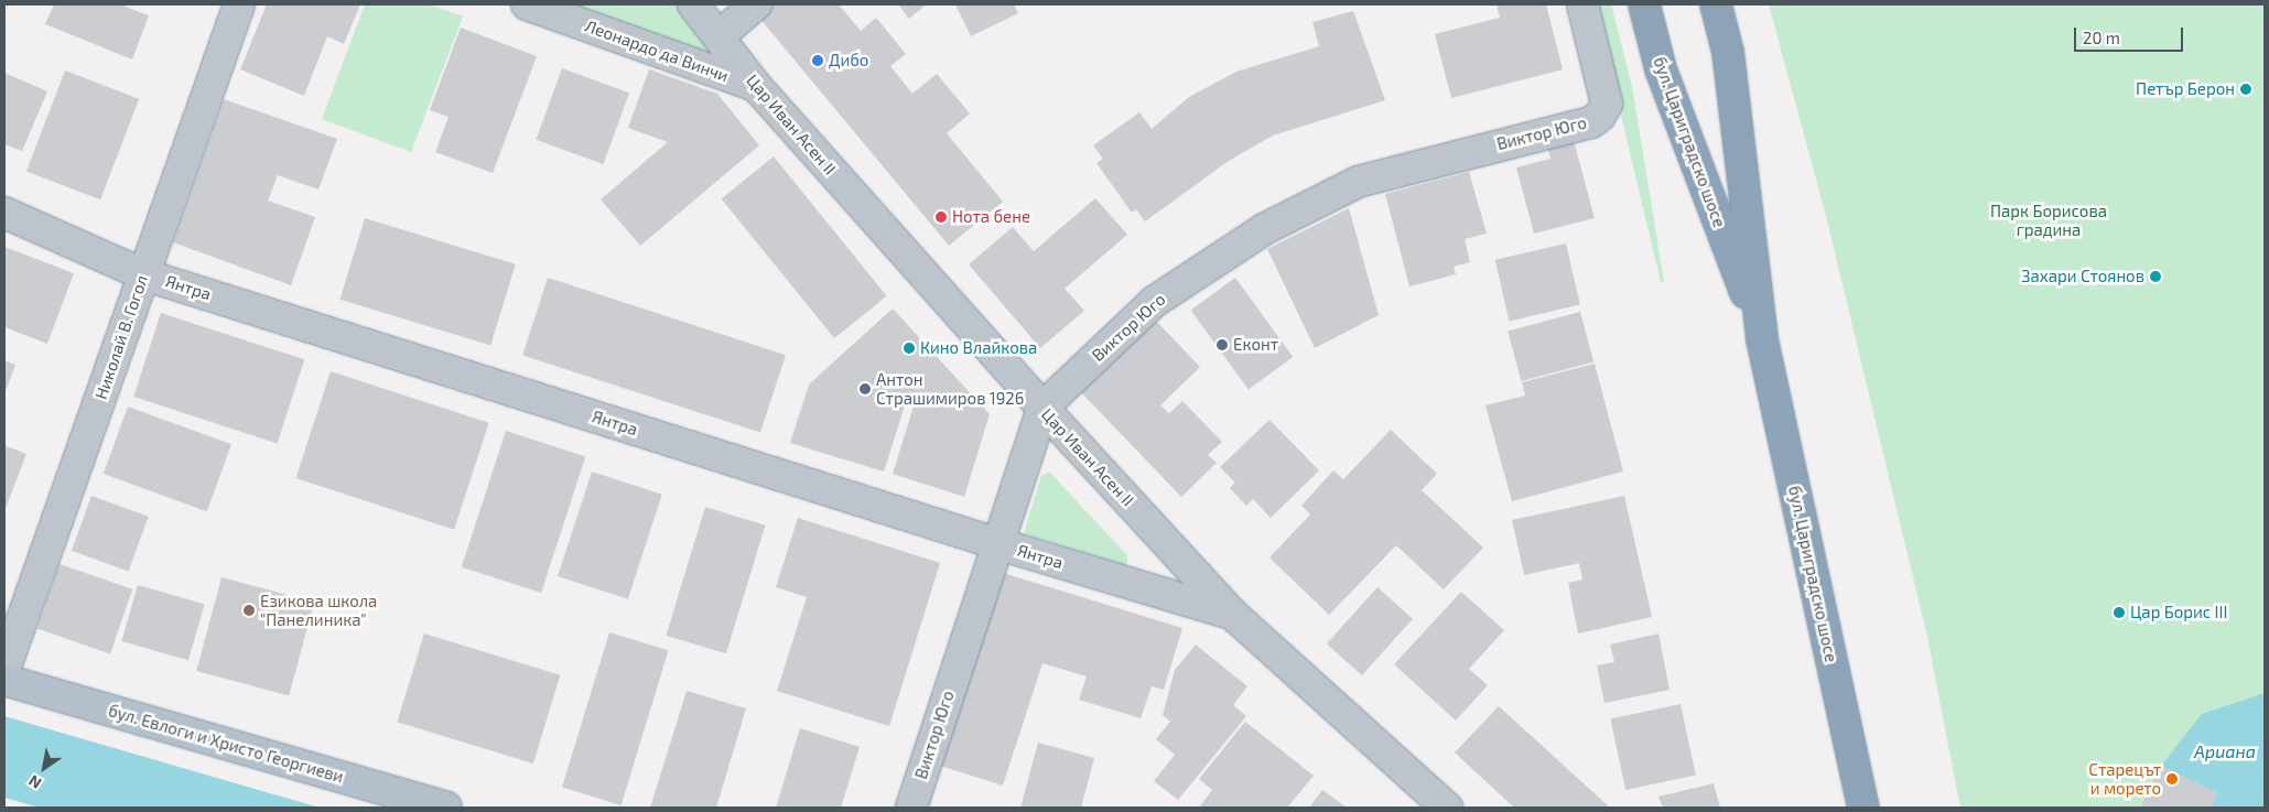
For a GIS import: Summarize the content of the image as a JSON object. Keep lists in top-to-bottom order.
{
  "streets": {
    "highway": ["бул. Цариградско шосе"],
    "main road": ["бул. Евлоги и Христо Георгиеви"],
    "street": [
      "Леонардо да Винчи",
      "Цар Иван Асен II",
      "Виктор Юго",
      "Янтра",
      "Николай В. Гогол"
    ]
  },
  "crossings": [
    ["Леонардо да Винчи", "Цар Иван Асен II"],
    ["Цар Иван Асен II", "Виктор Юго"],
    ["Цар Иван Асен II", "Янтра"],
    ["Виктор Юго", "Янтра"],
    ["Янтра", "Николай В. Гогол"]
  ],
  "water": ["Ариана"],
  "parks": ["Парк Борисова градина"],
  "places": [
    "Дибо",
    "Петър Берон",
    "Нота бене",
    "Захари Стоянов",
    "Еконт",
    "Кино Влайкова",
    "Антон Страшимиров 1926",
    "Езикова школа \"Панелиника\"",
    "Цар Борис III",
    "Старецът и морето"
  ],
  "scale_bar": "20 m",
  "north": "bottom left"
}
